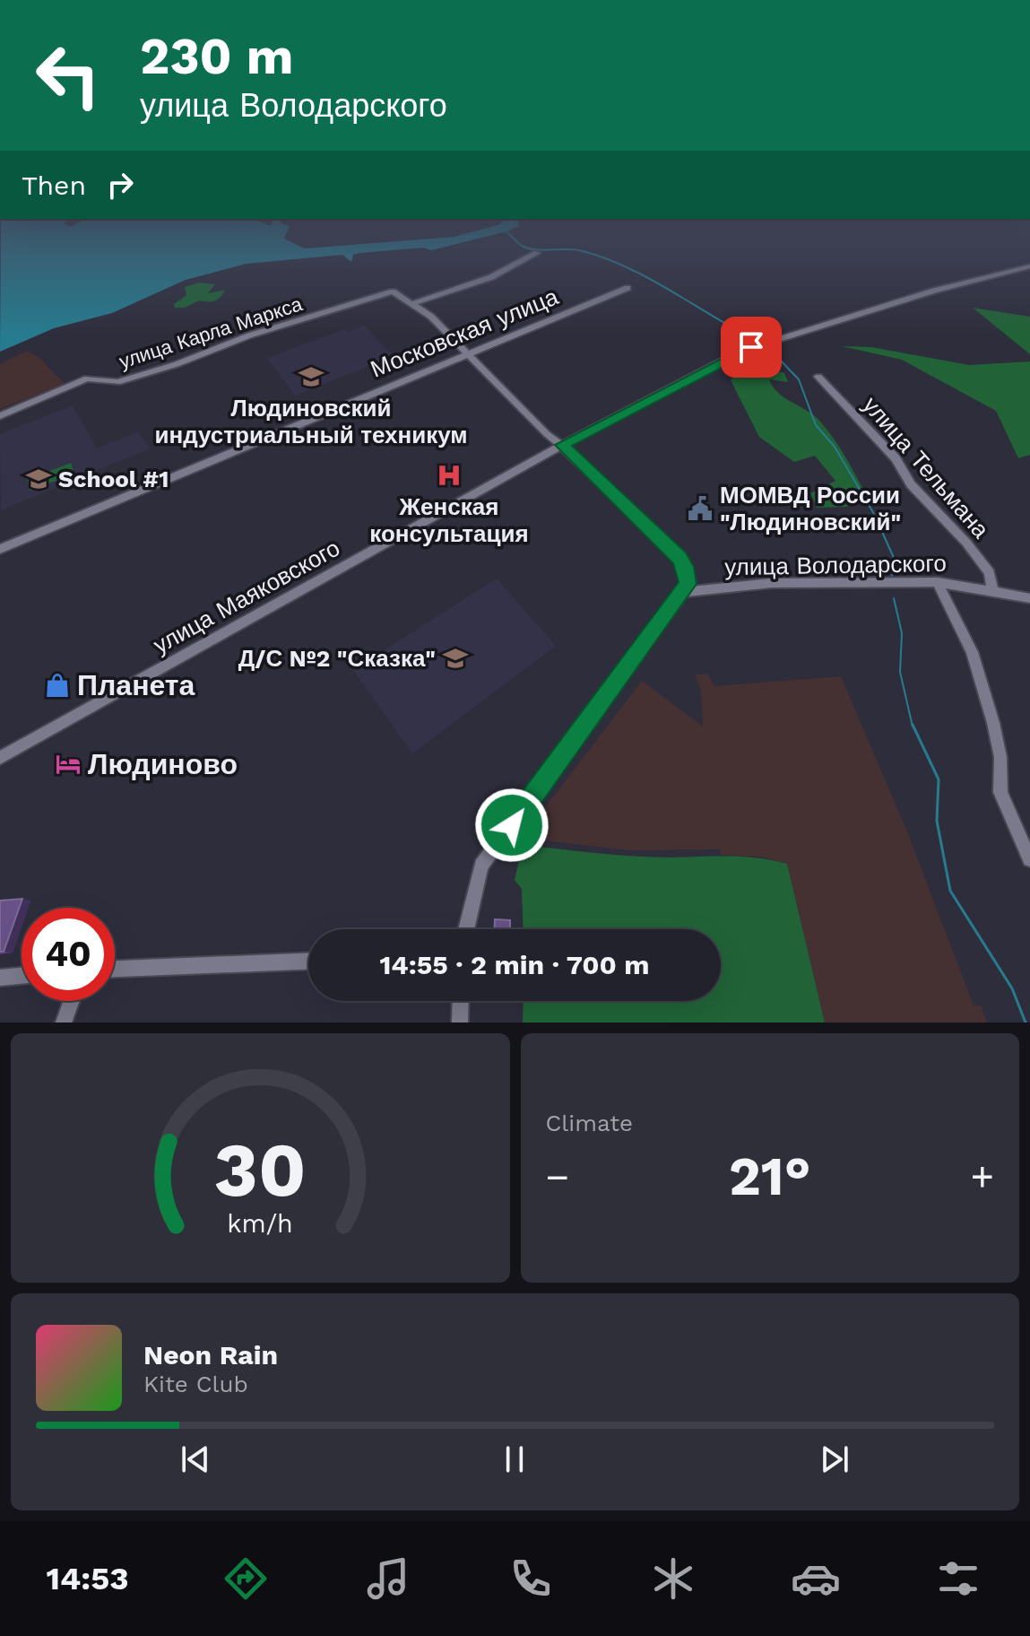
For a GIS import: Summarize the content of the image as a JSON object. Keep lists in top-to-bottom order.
{
  "streets": {
    "street": [
      "улица Карла Маркса",
      "Московская улица",
      "улица Тельмана",
      "улица Володарского",
      "улица Маяковского"
    ]
  },
  "crossings": [
    ["улица Тельмана", "улица Володарского"]
  ],
  "places": {
    "school or university": ["Людиновский индустриальный техникум", "School #1", "Д/С №2 \"Сказка\""],
    "hospital": ["Женская консультация"],
    "public building": ["МОМВД России \"Людиновский\""],
    "shop": ["Планета"],
    "hotel": ["Людиново"]
  },
  "page": {
    "turn": ["230 m", "улица Володарского"],
    "then": "Then",
    "limit": "40",
    "trip": "14:55 · 2 min · 700 m",
    "tile": "Climate",
    "heat": ["−", "21°", "+"],
    "song": ["Neon Rain", "Kite Club"],
    "tabs": "14:53",
    "gauge": ["30", "km/h"]
  }
}
